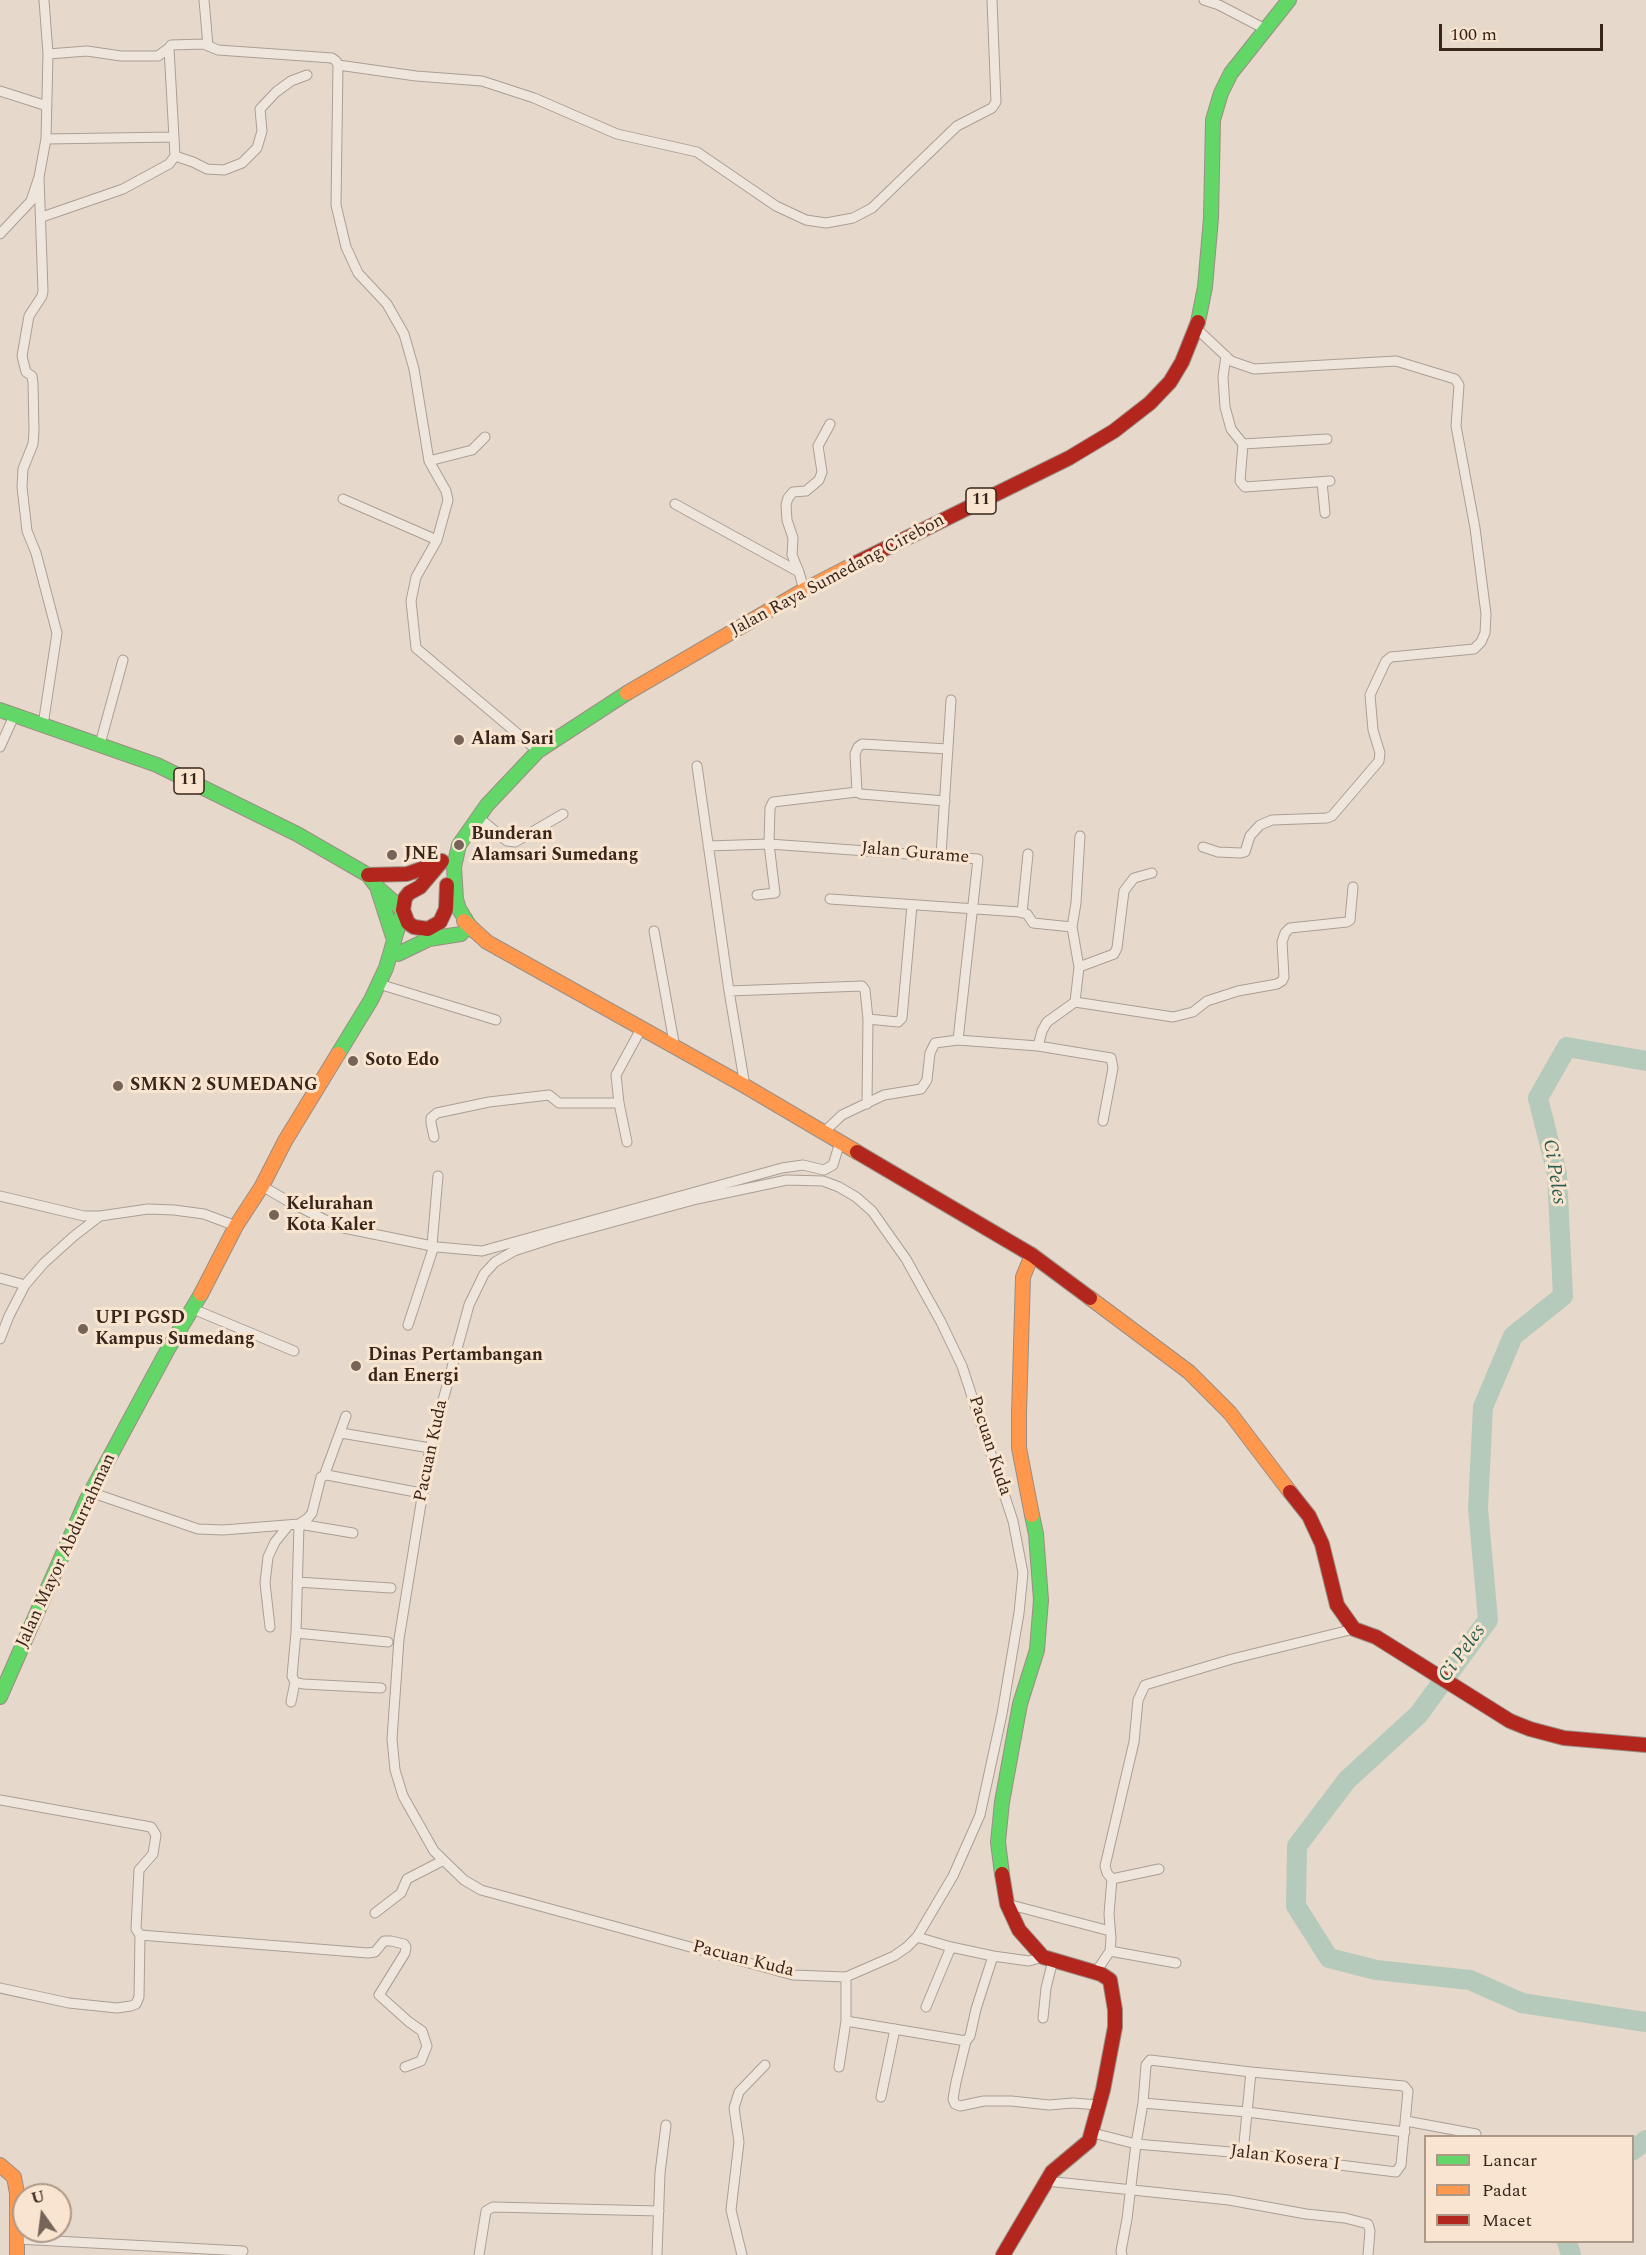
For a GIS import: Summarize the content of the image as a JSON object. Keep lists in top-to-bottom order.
{
  "streets": {
    "main road": ["11", "Jalan Raya Sumedang Cirebon", "Jalan Mayor Abdurrahman"],
    "street": ["Jalan Gurame", "Pacuan Kuda", "Jalan Kosera I"]
  },
  "crossings": [
    ["11", "Jalan Raya Sumedang Cirebon"],
    ["11", "Jalan Mayor Abdurrahman"]
  ],
  "water": ["Ci Peles"],
  "places": [
    "Alam Sari",
    "Bunderan Alamsari Sumedang",
    "JNE",
    "Soto Edo",
    "SMKN 2 SUMEDANG",
    "Kelurahan Kota Kaler",
    "UPI PGSD Kampus Sumedang",
    "Dinas Pertambangan dan Energi"
  ],
  "legend": ["Lancar", "Padat", "Macet"],
  "scale_bar": "100 m",
  "north": "top"
}
